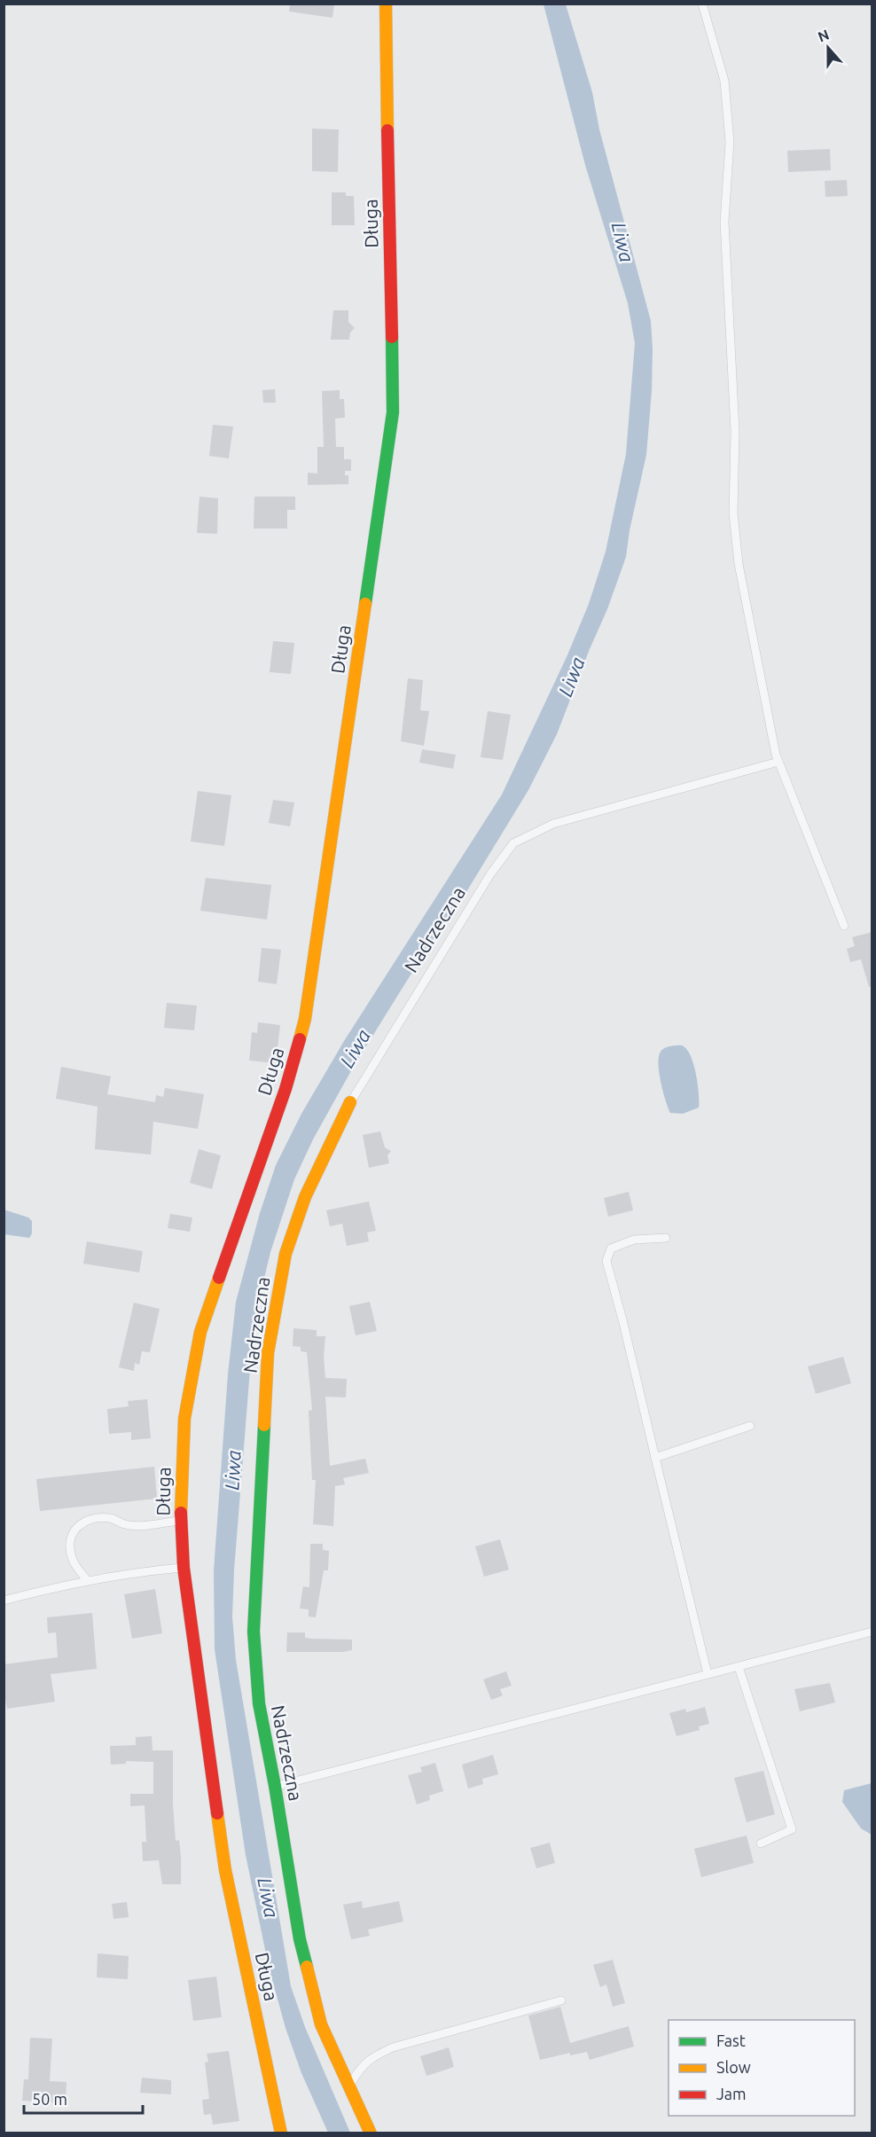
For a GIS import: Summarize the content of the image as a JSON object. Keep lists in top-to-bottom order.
{
  "streets": {
    "street": ["Długa", "Nadrzeczna"]
  },
  "water": ["Liwa"],
  "legend": ["Fast", "Slow", "Jam"],
  "scale_bar": "50 m",
  "north": "top"
}
